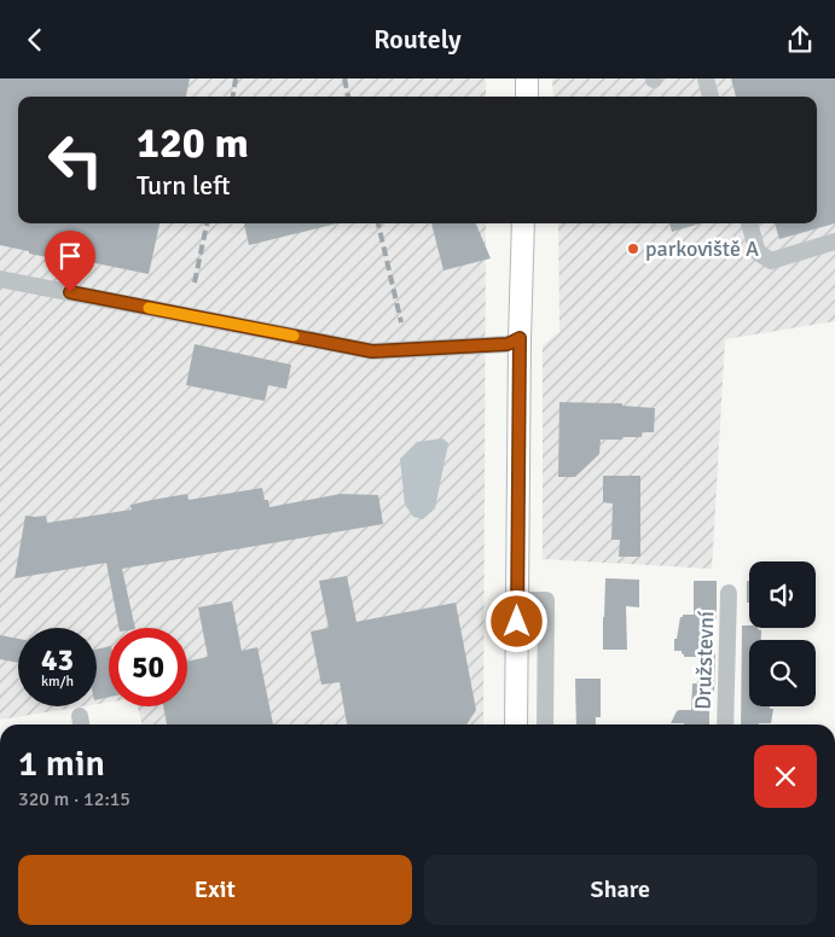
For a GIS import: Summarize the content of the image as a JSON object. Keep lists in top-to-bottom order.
{
  "streets": {
    "street": ["Družstevní"]
  },
  "places": ["parkoviště A"],
  "page": {
    "header": "Routely",
    "turn": ["120 m", "Turn left"],
    "speed": "43 km/h",
    "limit": "50",
    "heading": ["1 min", "320 m · 12:15"],
    "buttons": ["Exit", "Share"]
  }
}
